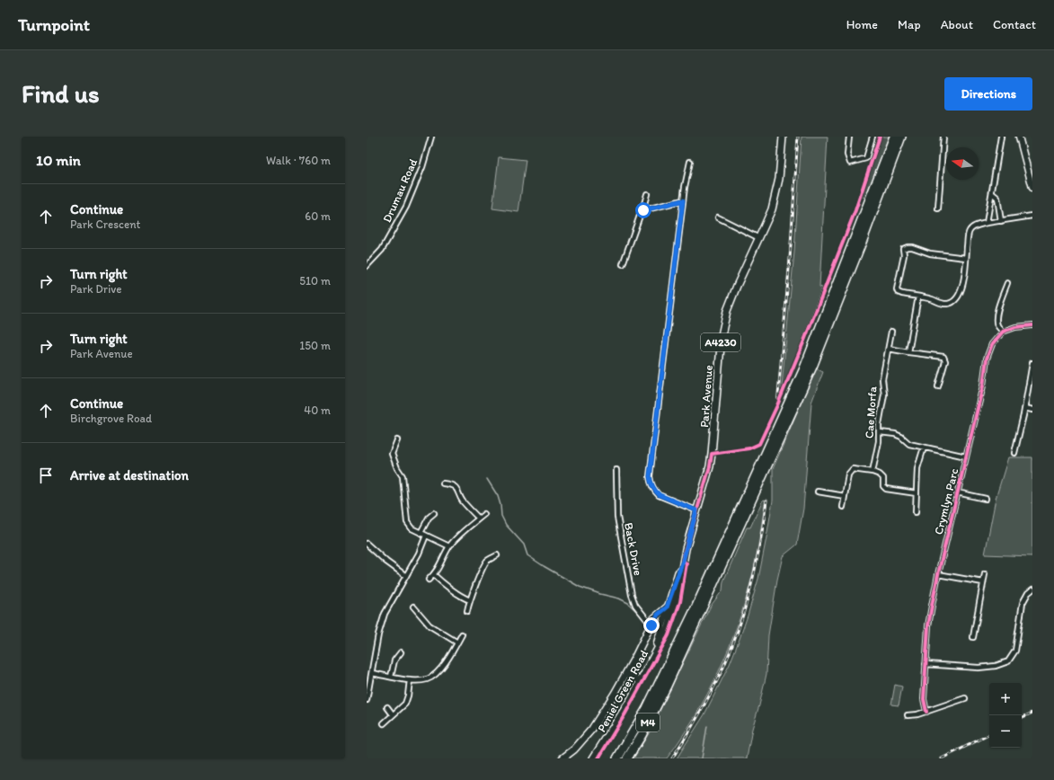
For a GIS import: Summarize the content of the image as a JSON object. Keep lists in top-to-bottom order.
{
  "streets": {
    "highway": ["M4"],
    "main road": ["A4230", "Park Avenue", "Peniel Green Road"],
    "street": [
      "Drumau Road",
      "Cae Morfa",
      "Crymlyn Parc",
      "Back Drive"
    ]
  },
  "crossings": [
    ["A4230", "Park Avenue"],
    ["Park Avenue", "Peniel Green Road"]
  ],
  "north": "left",
  "page": {
    "header": "Turnpoint",
    "nav": [
      "Home",
      "Map",
      "About",
      "Contact"
    ],
    "buttons": "Directions",
    "title": "Find us",
    "heading": ["10 min", "Walk · 760 m"],
    "list": [
      ["Continue", "Park Crescent", "60 m"],
      ["Turn right", "Park Drive", "510 m"],
      ["Turn right", "Park Avenue", "150 m"],
      ["Continue", "Birchgrove Road", "40 m"],
      "Arrive at destination"
    ],
    "map_buttons": ["+", "−"]
  }
}
